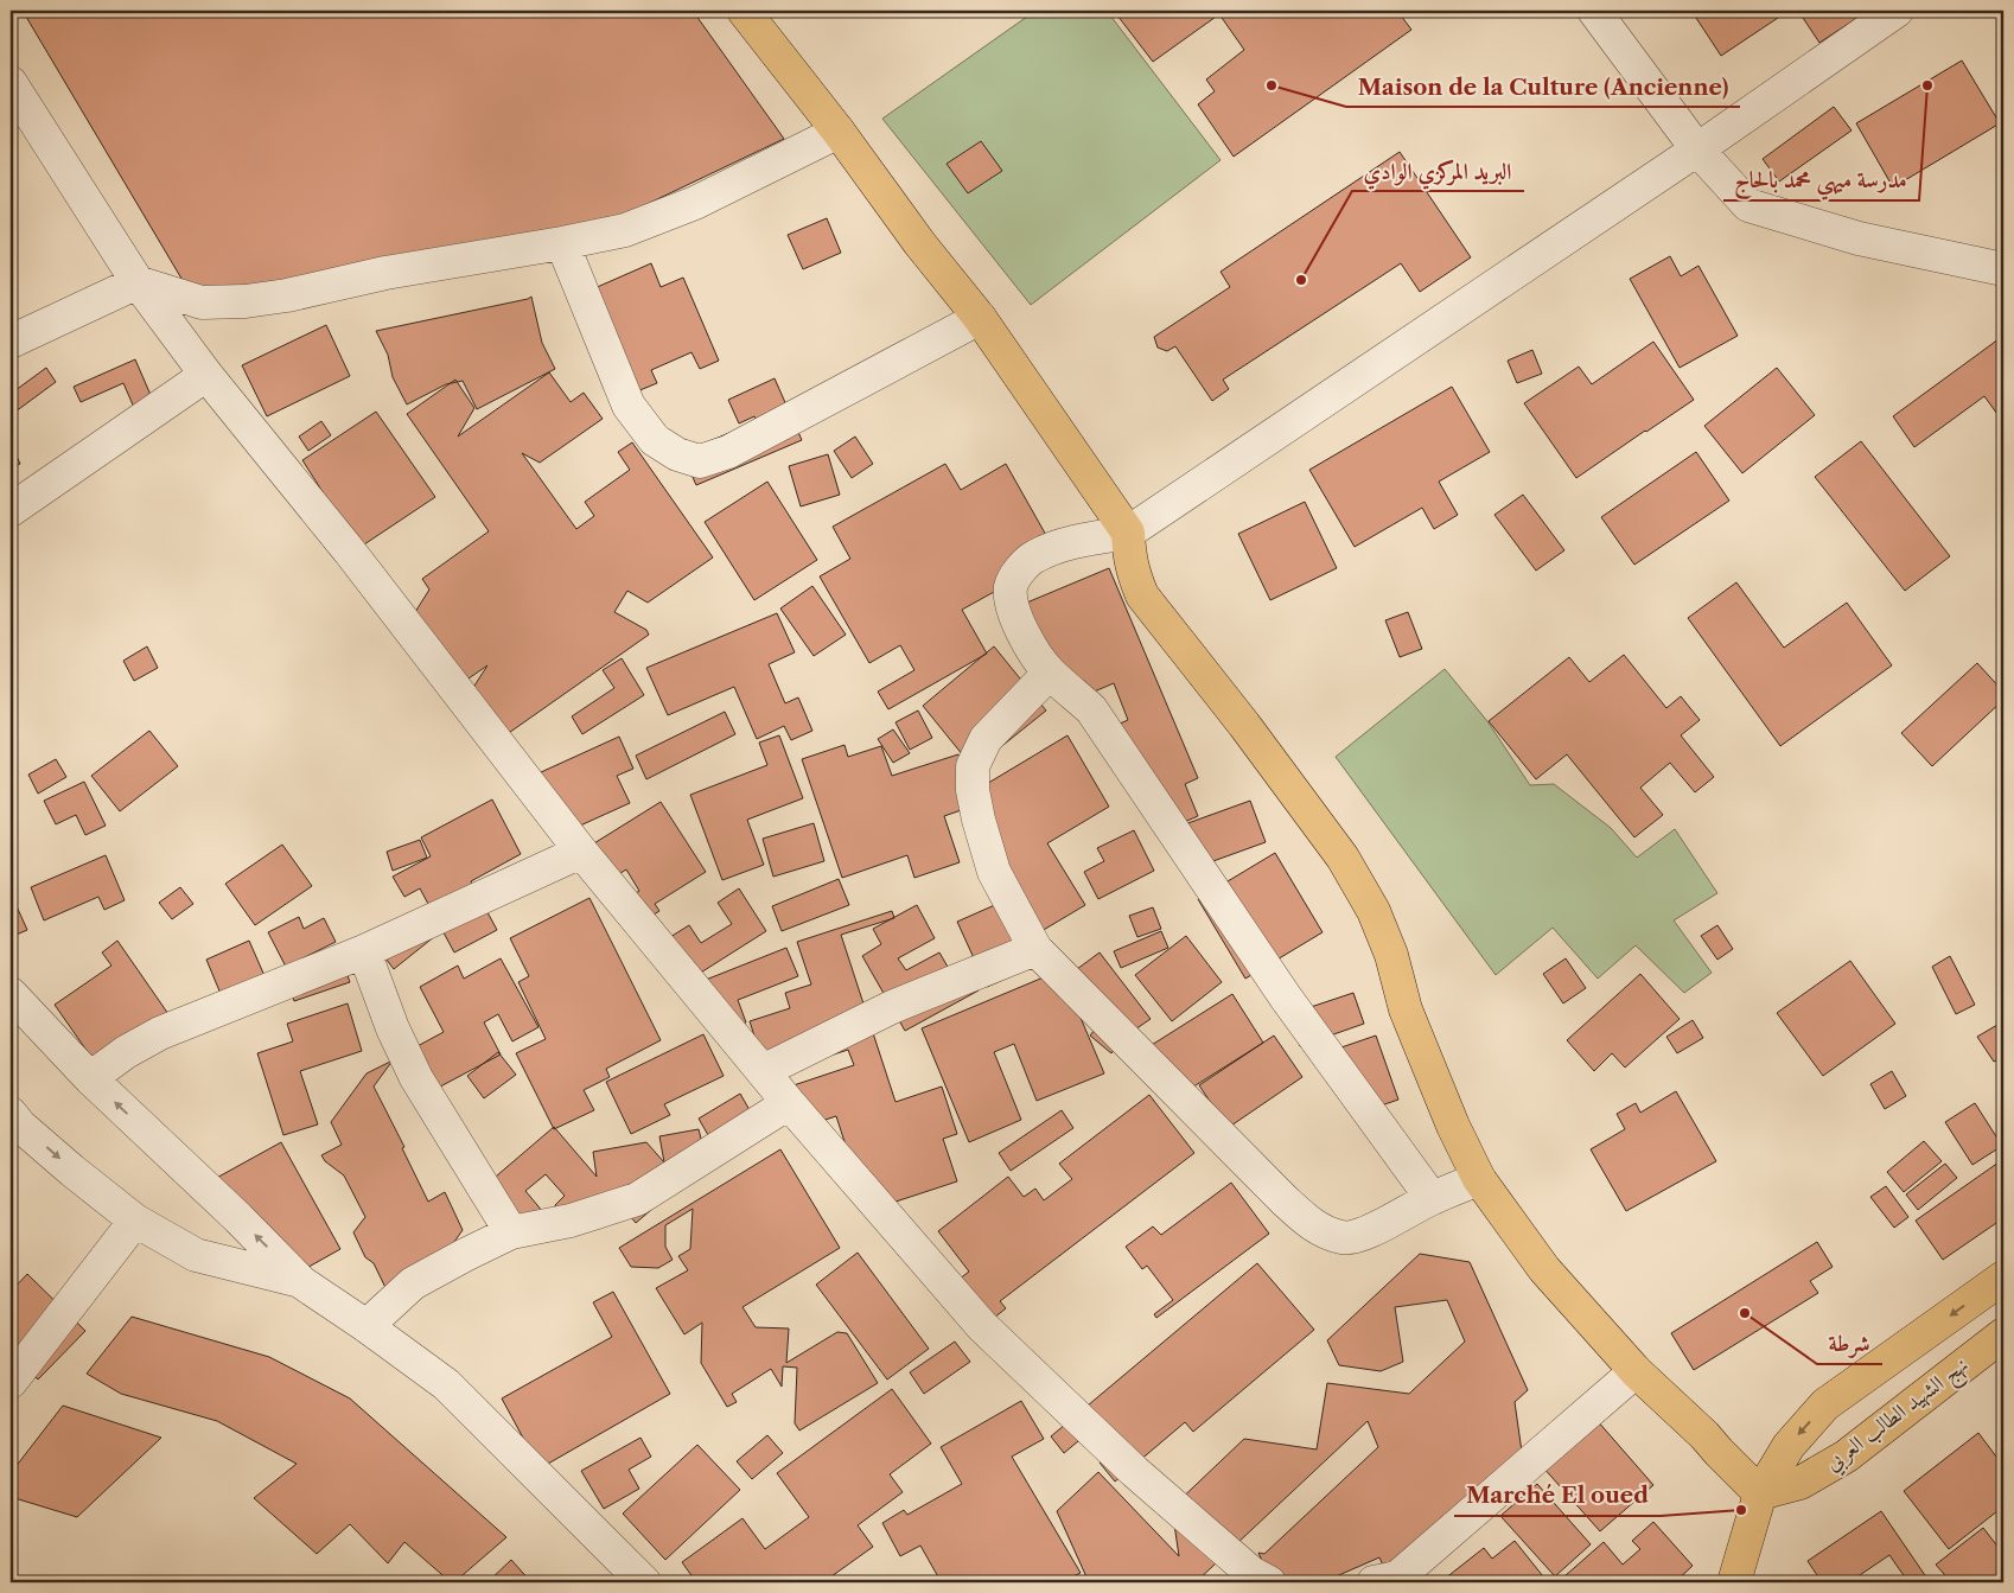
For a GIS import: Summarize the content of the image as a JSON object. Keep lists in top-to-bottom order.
{
  "streets": {
    "main road": ["نهج الشهيد الطالب العربي"]
  },
  "places": [
    "Maison de la Culture (Ancienne)",
    "مدرسة ميهي محمد بالحاج",
    "البريد المركزي الوادي",
    "شرطة",
    "Marché El oued"
  ]
}
